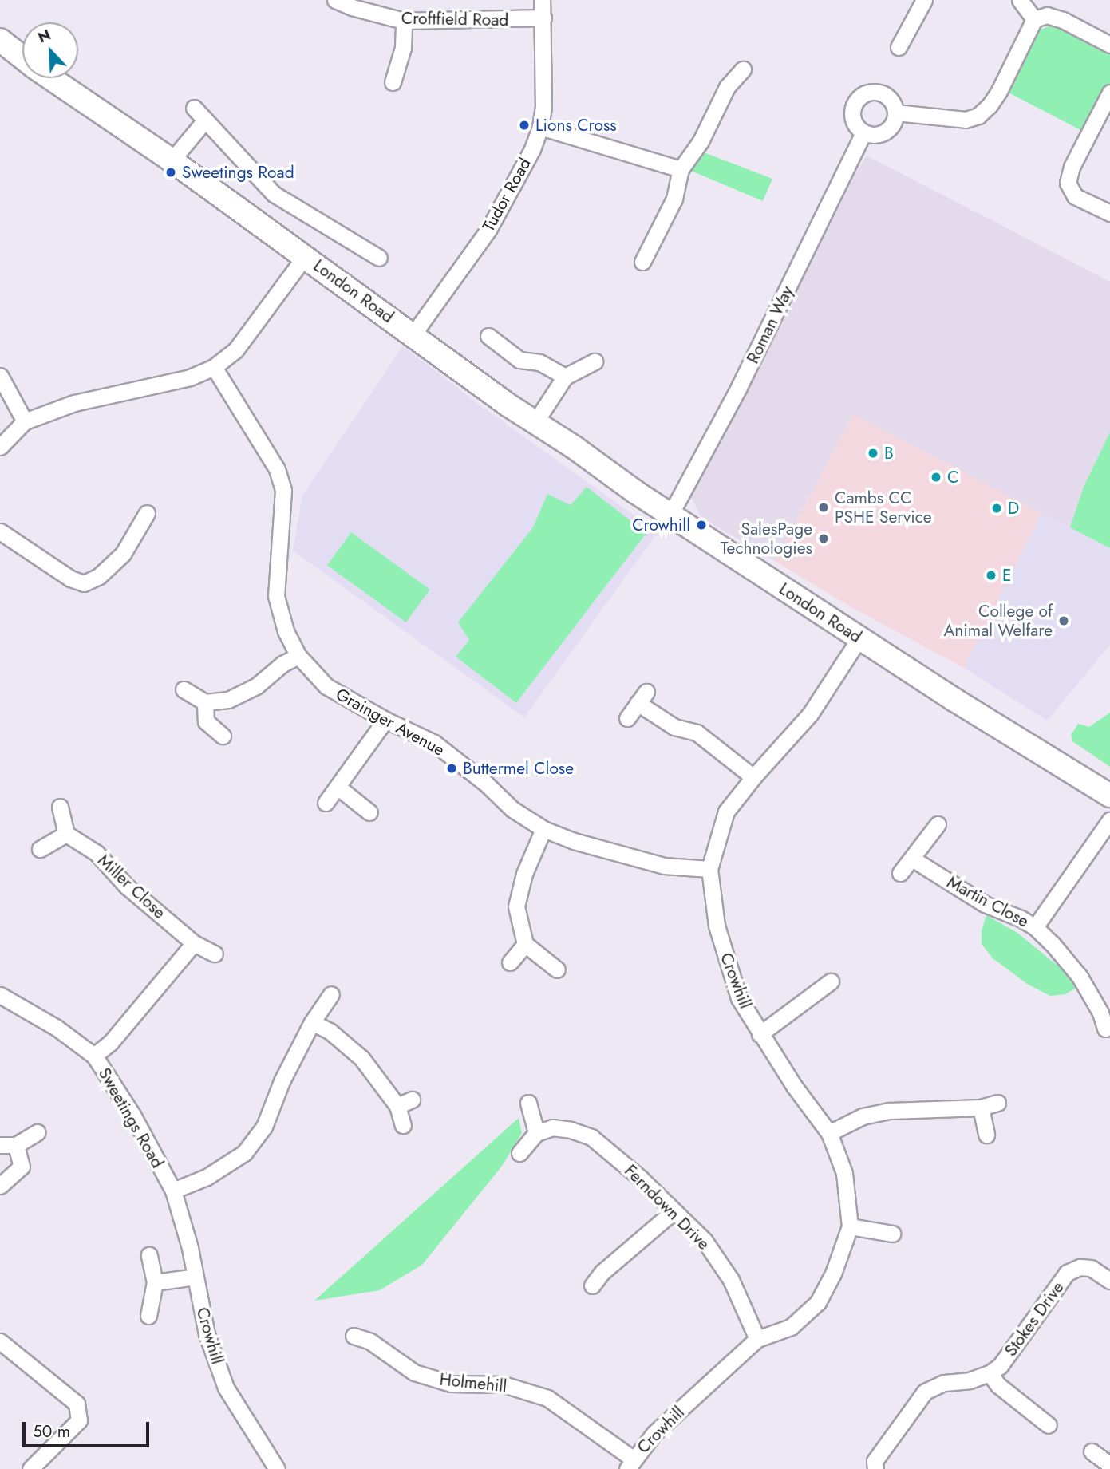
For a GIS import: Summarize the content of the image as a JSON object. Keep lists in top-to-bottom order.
{
  "streets": {
    "street": [
      "Croftfield Road",
      "Tudor Road",
      "London Road",
      "Roman Way",
      "Grainger Avenue",
      "Miller Close",
      "Martin Close",
      "Crowhill",
      "Sweetings Road",
      "Ferndown Drive",
      "Stokes Drive",
      "Holmehill"
    ]
  },
  "crossings": [
    ["Croftfield Road", "Tudor Road"],
    ["Tudor Road", "London Road"],
    ["London Road", "Roman Way"],
    ["London Road", "Crowhill"],
    ["Grainger Avenue", "Crowhill"],
    ["Crowhill", "Sweetings Road"],
    ["Crowhill", "Ferndown Drive"],
    ["Crowhill", "Holmehill"]
  ],
  "places": [
    "Lions Cross",
    "Sweetings Road",
    "B",
    "C",
    "Cambs CC PSHE Service",
    "D",
    "Crowhill",
    "SalesPage Technologies",
    "E",
    "College of Animal Welfare",
    "Buttermel Close"
  ],
  "scale_bar": "50 m",
  "north": "top left"
}
